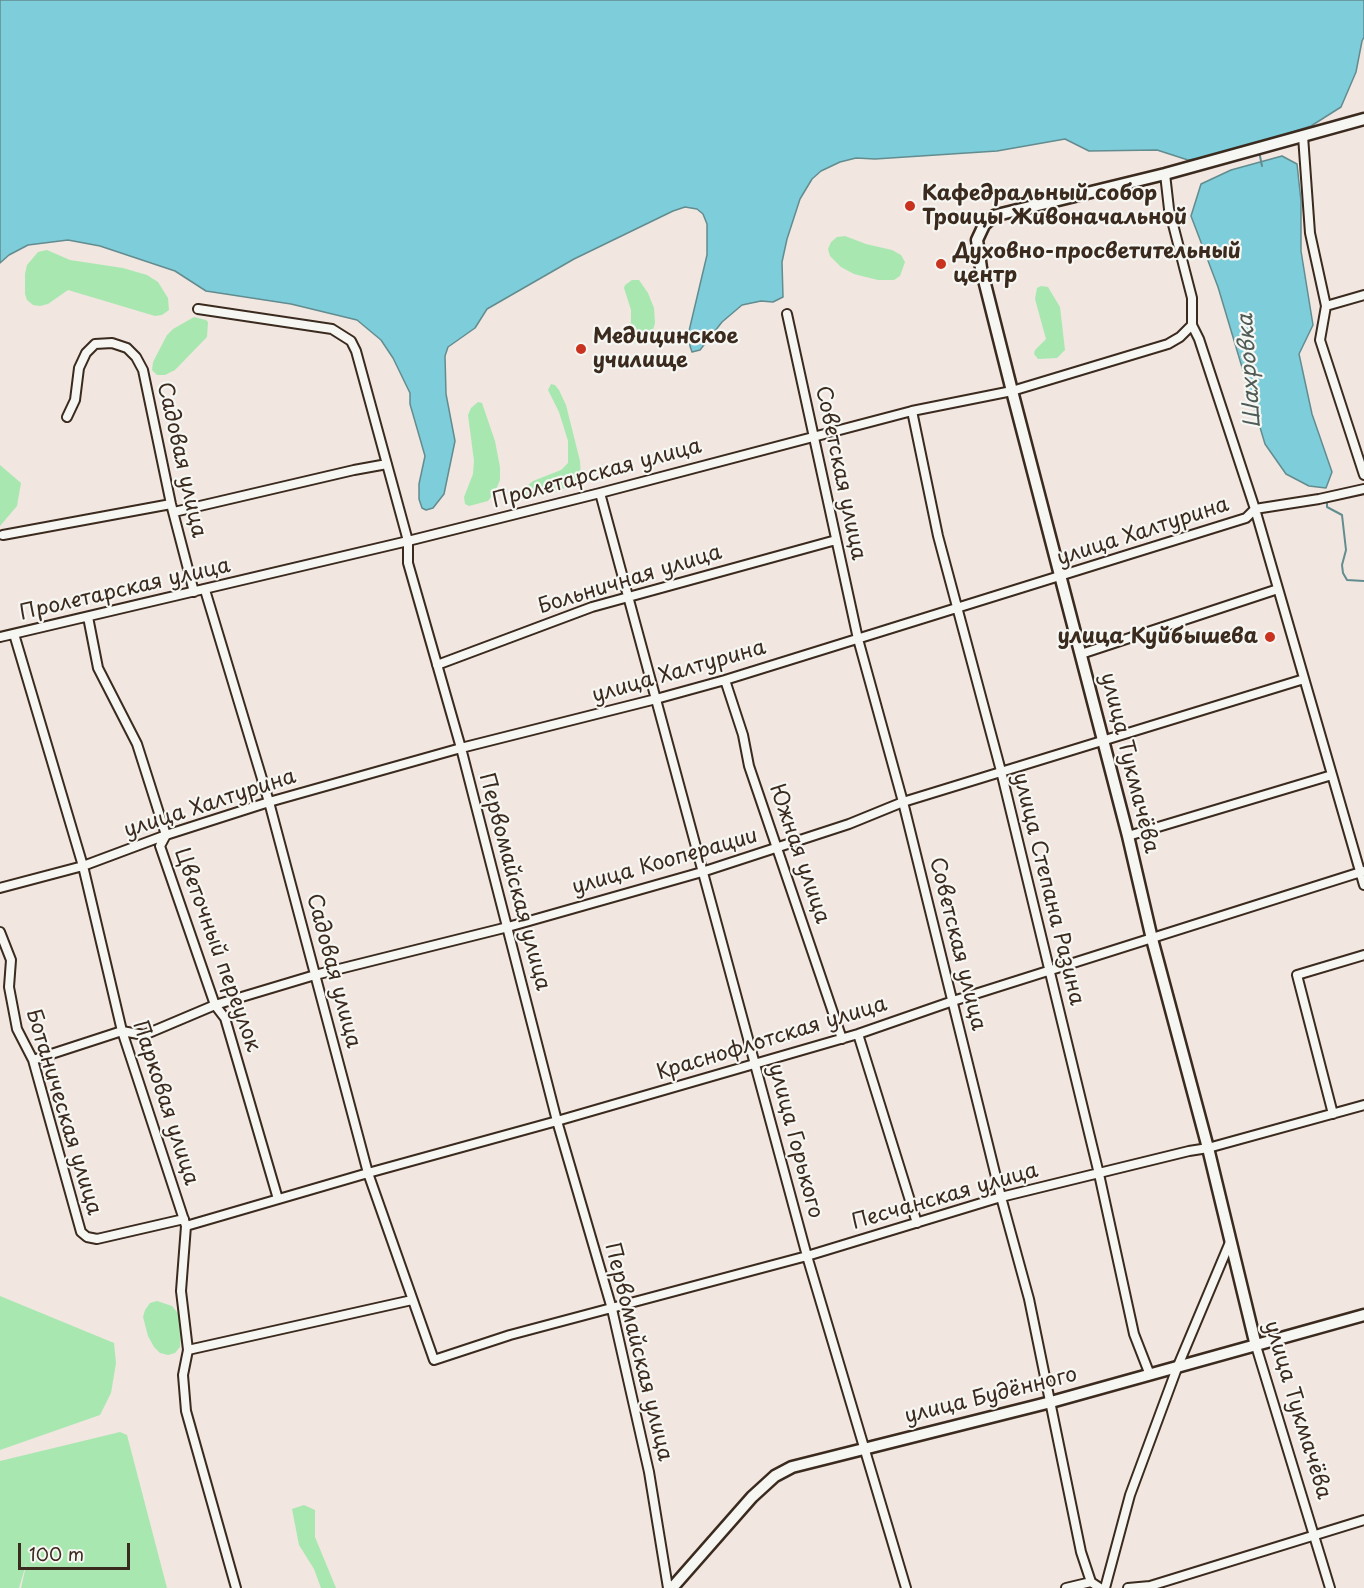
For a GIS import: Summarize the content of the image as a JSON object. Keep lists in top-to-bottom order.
{
  "streets": {
    "street": [
      "Садовая улица",
      "Советская улица",
      "Пролетарская улица",
      "улица Халтурина",
      "Больничная улица",
      "улица Тукмачёва",
      "Южная улица",
      "улица Кооперации",
      "Первомайская улица",
      "улица Степана Разина",
      "Цветочный переулок",
      "Краснофлотская улица",
      "Парковая улица",
      "Ботаническая улица",
      "улица Горького",
      "Песчанская улица",
      "улица Будённого"
    ]
  },
  "crossings": [
    ["Садовая улица", "Пролетарская улица"],
    ["Садовая улица", "улица Халтурина"],
    ["Садовая улица", "улица Кооперации"],
    ["Садовая улица", "Краснофлотская улица"],
    ["Садовая улица", "Песчанская улица"],
    ["Советская улица", "Пролетарская улица"],
    ["Советская улица", "улица Халтурина"],
    ["Советская улица", "Больничная улица"],
    ["Советская улица", "улица Кооперации"],
    ["Советская улица", "Краснофлотская улица"],
    ["Советская улица", "Песчанская улица"],
    ["Советская улица", "улица Будённого"],
    ["Пролетарская улица", "улица Тукмачёва"],
    ["Пролетарская улица", "Первомайская улица"],
    ["Пролетарская улица", "улица Степана Разина"],
    ["Пролетарская улица", "Цветочный переулок"],
    ["Пролетарская улица", "Парковая улица"],
    ["Пролетарская улица", "улица Горького"],
    ["улица Халтурина", "улица Тукмачёва"],
    ["улица Халтурина", "Южная улица"],
    ["улица Халтурина", "Первомайская улица"],
    ["улица Халтурина", "улица Степана Разина"],
    ["улица Халтурина", "Цветочный переулок"],
    ["улица Халтурина", "Парковая улица"],
    ["улица Халтурина", "улица Горького"],
    ["Больничная улица", "Первомайская улица"],
    ["Больничная улица", "улица Горького"],
    ["улица Тукмачёва", "улица Кооперации"],
    ["улица Тукмачёва", "Краснофлотская улица"],
    ["улица Тукмачёва", "Песчанская улица"],
    ["улица Тукмачёва", "улица Будённого"],
    ["Южная улица", "улица Кооперации"],
    ["Южная улица", "Краснофлотская улица"],
    ["улица Кооперации", "Первомайская улица"],
    ["улица Кооперации", "улица Степана Разина"],
    ["улица Кооперации", "Цветочный переулок"],
    ["улица Кооперации", "Парковая улица"],
    ["улица Кооперации", "Ботаническая улица"],
    ["улица Кооперации", "улица Горького"],
    ["Первомайская улица", "Краснофлотская улица"],
    ["Первомайская улица", "Песчанская улица"],
    ["Первомайская улица", "улица Будённого"],
    ["улица Степана Разина", "Краснофлотская улица"],
    ["улица Степана Разина", "Песчанская улица"],
    ["улица Степана Разина", "улица Будённого"],
    ["Цветочный переулок", "Краснофлотская улица"],
    ["Краснофлотская улица", "Парковая улица"],
    ["Краснофлотская улица", "Ботаническая улица"],
    ["Краснофлотская улица", "улица Горького"],
    ["Парковая улица", "Ботаническая улица"],
    ["улица Горького", "Песчанская улица"],
    ["улица Горького", "улица Будённого"]
  ],
  "water": ["Шахровка"],
  "places": [
    "Кафедральный собор Троицы Живоначальной",
    "Духовно-просветительный центр",
    "Медицинское училище",
    "улица Куйбышева"
  ],
  "scale_bar": "100 m"
}
